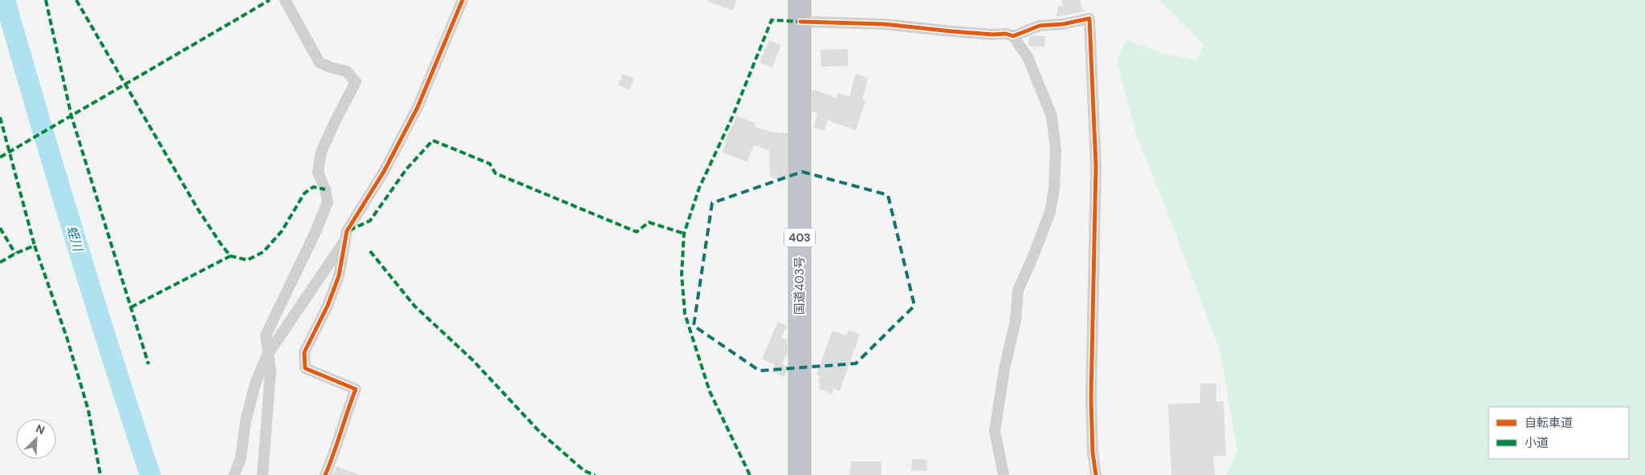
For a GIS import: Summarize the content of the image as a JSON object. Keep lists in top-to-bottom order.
{
  "streets": {
    "highway": ["403", "国道403号"]
  },
  "water": ["蛭川"],
  "legend": ["自転車道", "小道"],
  "north": "top right"
}
